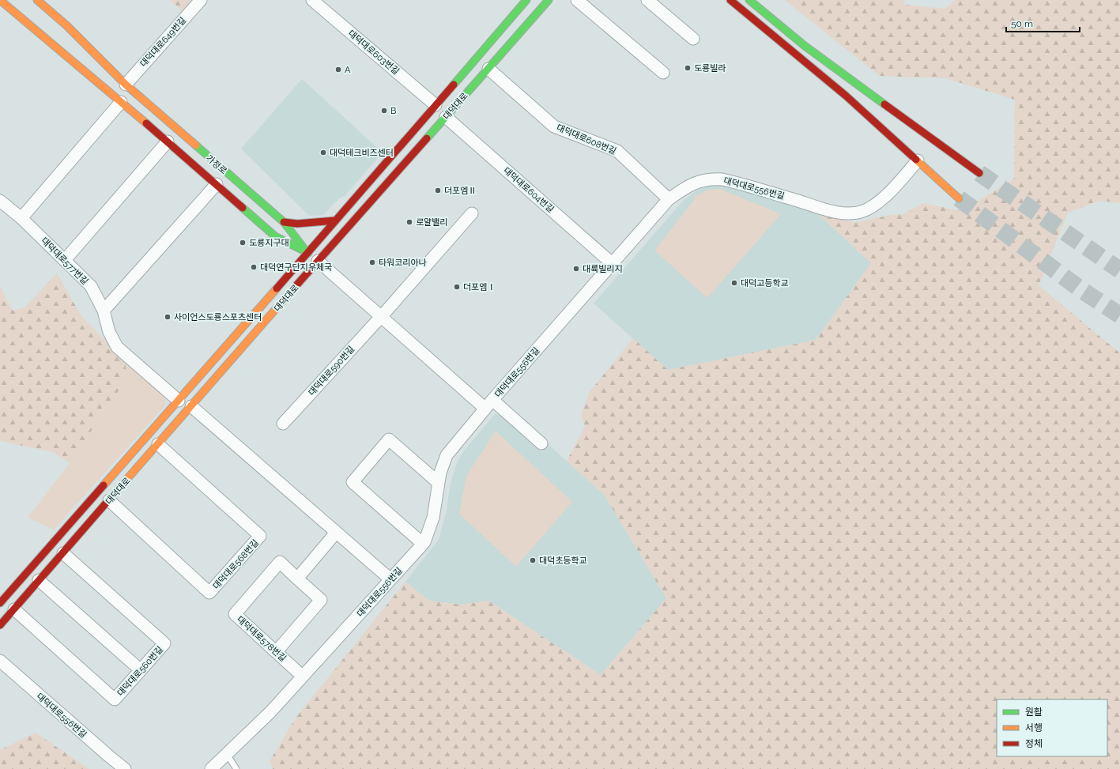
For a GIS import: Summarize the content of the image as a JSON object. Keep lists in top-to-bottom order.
{
  "streets": {
    "main road": ["대덕대로", "가정로"],
    "street": [
      "대덕대로649번길",
      "대덕대로603번길",
      "대덕대로608번길",
      "대덕대로556번길",
      "대덕대로604번길",
      "대덕대로577번길",
      "대덕대로590번길",
      "대덕대로568번길",
      "대덕대로578번길",
      "대덕대로560번길"
    ]
  },
  "crossings": [
    ["대덕대로649번길", "가정로"],
    ["대덕대로603번길", "대덕대로"],
    ["대덕대로", "대덕대로608번길"],
    ["대덕대로", "가정로"],
    ["대덕대로", "대덕대로604번길"],
    ["대덕대로", "대덕대로577번길"],
    ["대덕대로", "대덕대로568번길"],
    ["대덕대로", "대덕대로560번길"],
    ["대덕대로608번길", "대덕대로556번길"],
    ["가정로", "대덕대로577번길"],
    ["대덕대로556번길", "대덕대로604번길"],
    ["대덕대로556번길", "대덕대로578번길"]
  ],
  "places": [
    "도룡빌라",
    "A",
    "B",
    "대덕테크비즈센터",
    "더포엠Ⅱ",
    "로얄밸리",
    "도룡지구대",
    "타워코리아나",
    "대덕연구단지우체국",
    "대륙빌리지",
    "대덕고등학교",
    "더포엠Ⅰ",
    "사이언스도룡스포츠센터",
    "대덕초등학교"
  ],
  "legend": ["원활", "서행", "정체"],
  "scale_bar": "50 m"
}
